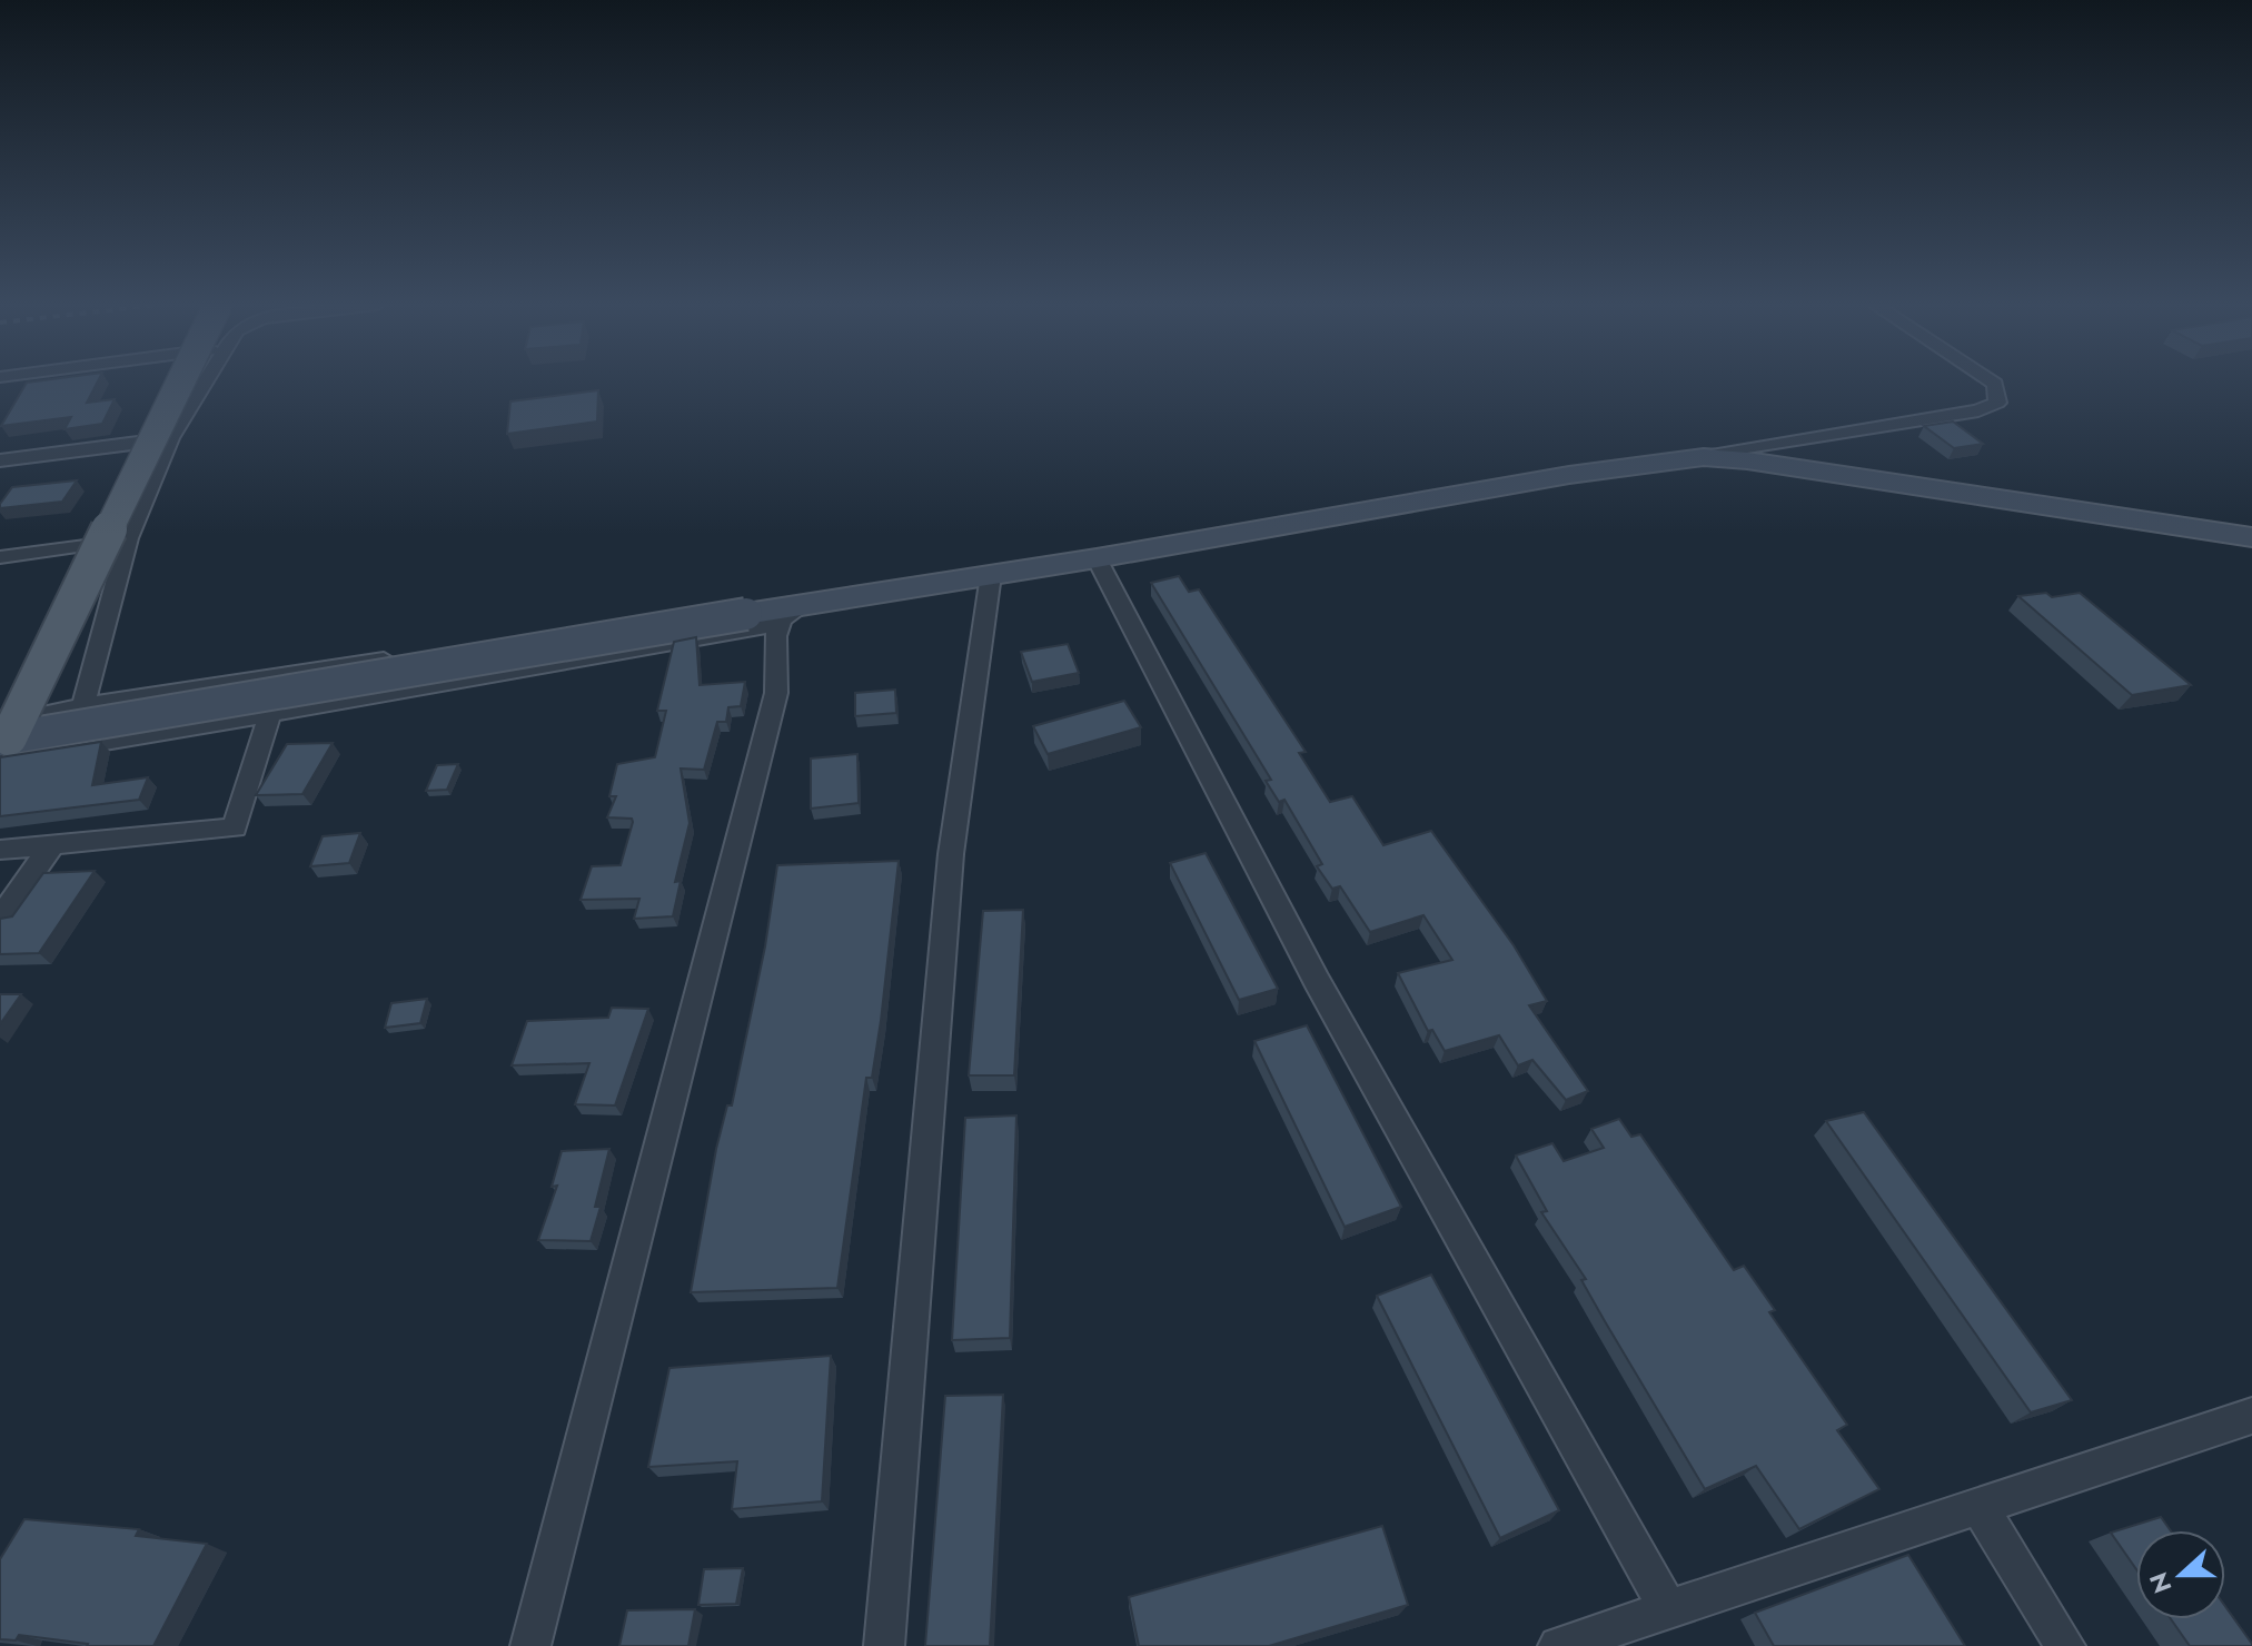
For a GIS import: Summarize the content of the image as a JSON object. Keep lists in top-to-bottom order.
{
  "north": "left"
}
